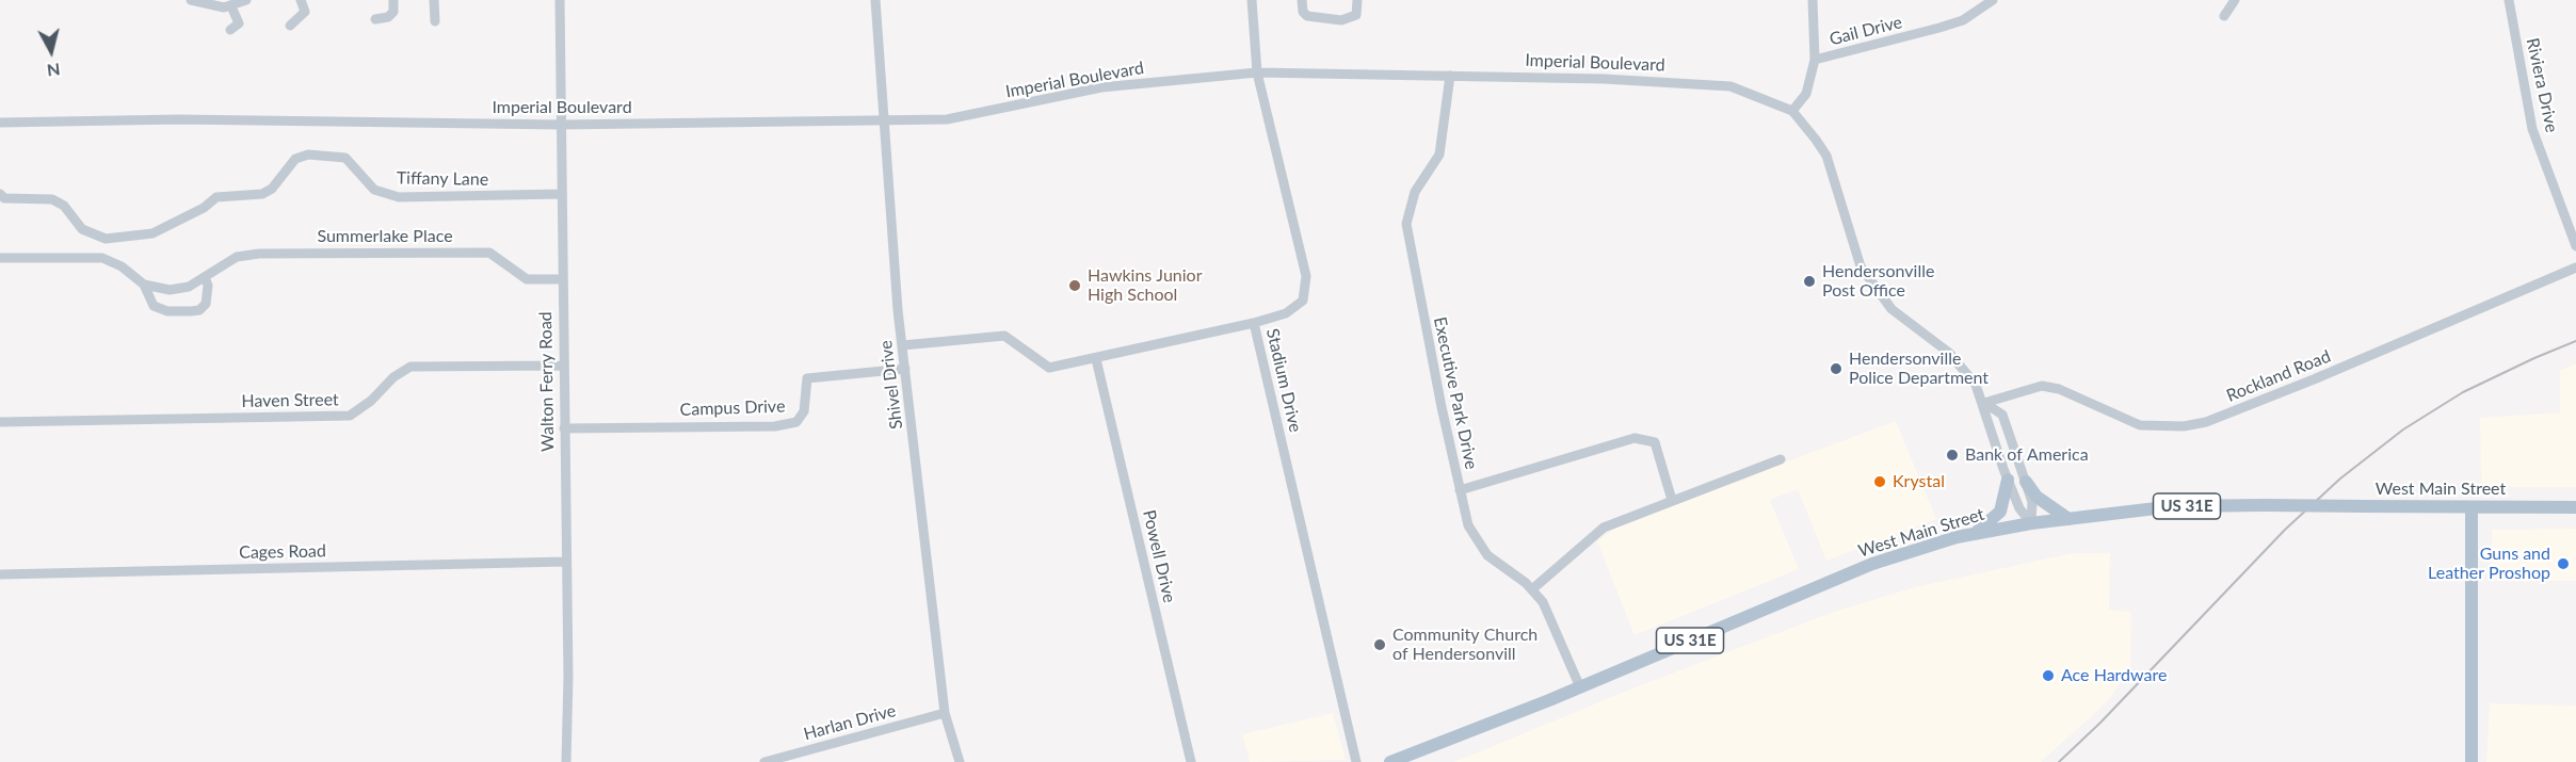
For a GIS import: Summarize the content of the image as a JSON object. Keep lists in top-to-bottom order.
{
  "streets": {
    "main road": ["West Main Street", "US 31E"],
    "street": [
      "Gail Drive",
      "Imperial Boulevard",
      "Riviera Drive",
      "Tiffany Lane",
      "Summerlake Place",
      "Rockland Road",
      "Stadium Drive",
      "Walton Ferry Road",
      "Shivel Drive",
      "Executive Park Drive",
      "Haven Street",
      "Campus Drive",
      "Cages Road",
      "Powell Drive",
      "Harlan Drive"
    ]
  },
  "crossings": [
    ["Imperial Boulevard", "Rockland Road"],
    ["Imperial Boulevard", "Stadium Drive"],
    ["Imperial Boulevard", "Walton Ferry Road"],
    ["Imperial Boulevard", "Shivel Drive"],
    ["Imperial Boulevard", "Executive Park Drive"],
    ["Imperial Boulevard", "West Main Street"],
    ["Tiffany Lane", "Walton Ferry Road"],
    ["Summerlake Place", "Walton Ferry Road"],
    ["Walton Ferry Road", "Haven Street"],
    ["Walton Ferry Road", "Campus Drive"],
    ["Walton Ferry Road", "Cages Road"],
    ["Shivel Drive", "Campus Drive"],
    ["Shivel Drive", "Harlan Drive"],
    ["Executive Park Drive", "West Main Street"]
  ],
  "places": [
    "Hendersonville Post Office",
    "Hawkins Junior High School",
    "Hendersonville Police Department",
    "Bank of America",
    "Krystal",
    "Guns and Leather Proshop",
    "Community Church of Hendersonvill",
    "Ace Hardware"
  ],
  "north": "bottom"
}
